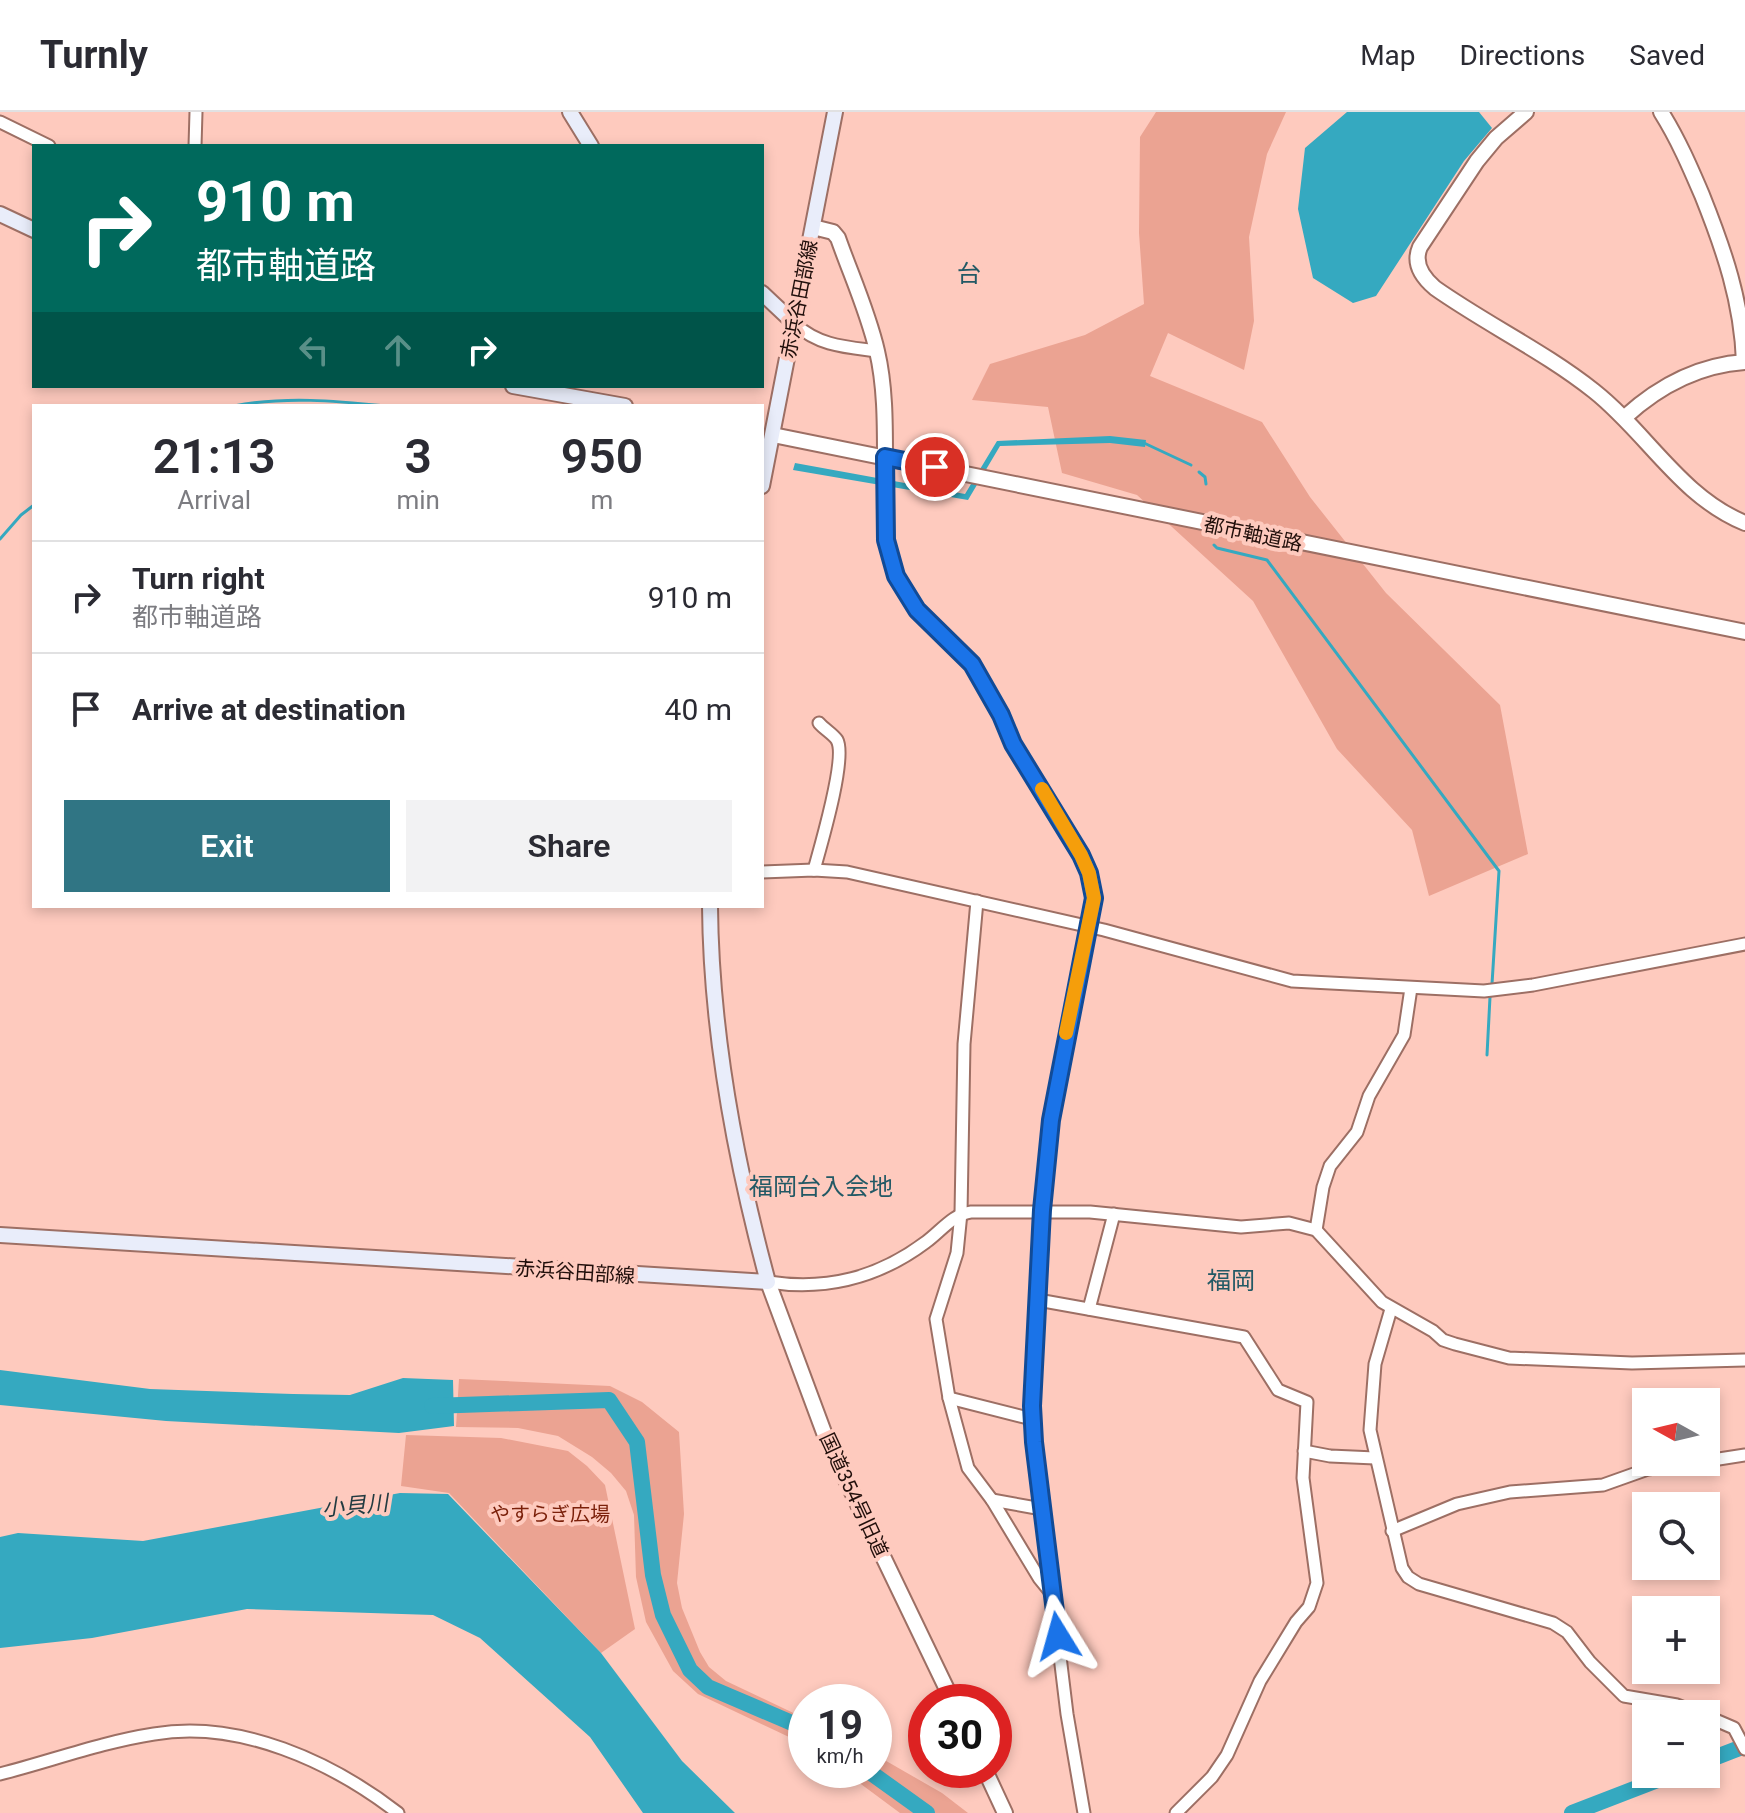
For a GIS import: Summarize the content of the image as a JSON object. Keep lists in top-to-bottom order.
{
  "streets": {
    "main road": ["赤浜谷田部線"],
    "street": ["都市軸道路", "国道354号旧道"]
  },
  "crossings": [
    ["赤浜谷田部線", "都市軸道路"],
    ["赤浜谷田部線", "国道354号旧道"]
  ],
  "districts": ["台", "福岡台入会地", "福岡"],
  "water": ["小貝川"],
  "parks": ["やすらぎ広場"],
  "north": "left",
  "page": {
    "header": "Turnly",
    "nav": ["Map", "Directions", "Saved"],
    "turn": ["910 m", "都市軸道路"],
    "eta": [
      "21:13",
      "Arrival",
      "3",
      "min",
      "950",
      "m"
    ],
    "list": [
      {
        "name": "Turn right",
        "note": "都市軸道路",
        "value": "910 m"
      },
      {
        "name": "Arrive at destination",
        "value": "40 m"
      }
    ],
    "buttons": ["Exit", "Share"],
    "map_buttons": ["+", "−"],
    "speed": "19 km/h",
    "limit": "30"
  }
}
